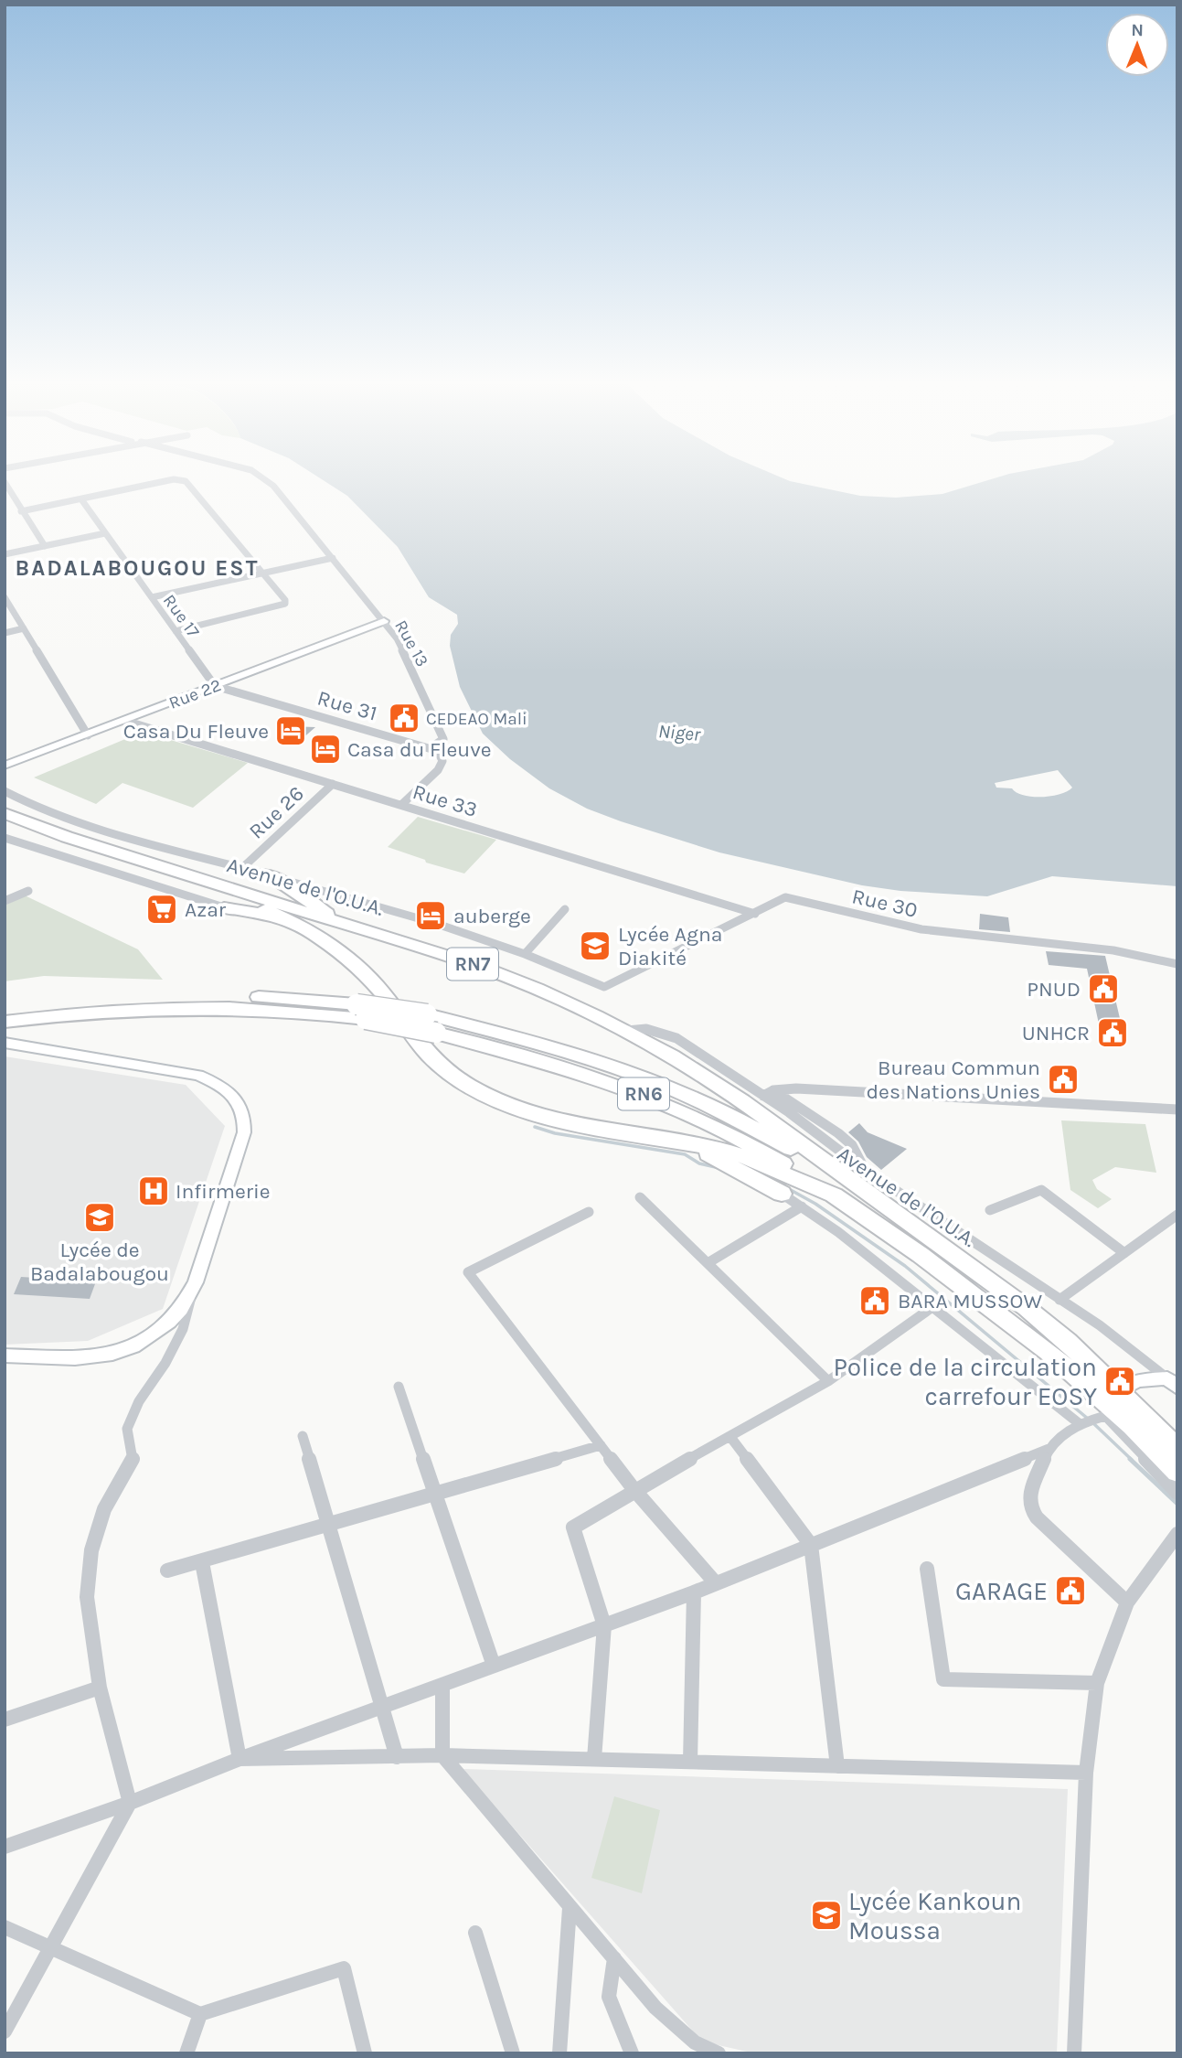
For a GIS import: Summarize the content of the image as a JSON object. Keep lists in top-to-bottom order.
{
  "streets": {
    "highway": ["Avenue de l'O.U.A.", "RN7", "RN6"],
    "street": [
      "Rue 17",
      "Rue 13",
      "Rue 22",
      "Rue 31",
      "Rue 33",
      "Rue 26",
      "Rue 30"
    ]
  },
  "crossings": [
    ["Rue 17", "Rue 22"],
    ["Rue 17", "Rue 31"],
    ["Rue 13", "Rue 22"],
    ["Rue 13", "Rue 31"],
    ["Rue 22", "Rue 31"],
    ["Rue 22", "Rue 33"],
    ["Rue 33", "Rue 26"],
    ["Rue 33", "Rue 30"],
    ["Rue 26", "Avenue de l'O.U.A."],
    ["Avenue de l'O.U.A.", "Rue 30"],
    ["Avenue de l'O.U.A.", "RN7"],
    ["Avenue de l'O.U.A.", "RN6"],
    ["RN7", "RN6"]
  ],
  "districts": ["BADALABOUGOU EST"],
  "water": ["Niger"],
  "places": {
    "public building": [
      "CEDEAO Mali",
      "PNUD",
      "UNHCR",
      "Bureau Commun des Nations Unies",
      "BARA MUSSOW",
      "Police de la circulation carrefour EOSY",
      "GARAGE"
    ],
    "hotel": ["Casa Du Fleuve", "Casa du Fleuve", "auberge"],
    "supermarket": ["Azar"],
    "school or university": ["Lycée Agna Diakité", "Lycée de Badalabougou", "Lycée Kankoun Moussa"],
    "hospital": ["Infirmerie"]
  },
  "north": "top"
}
